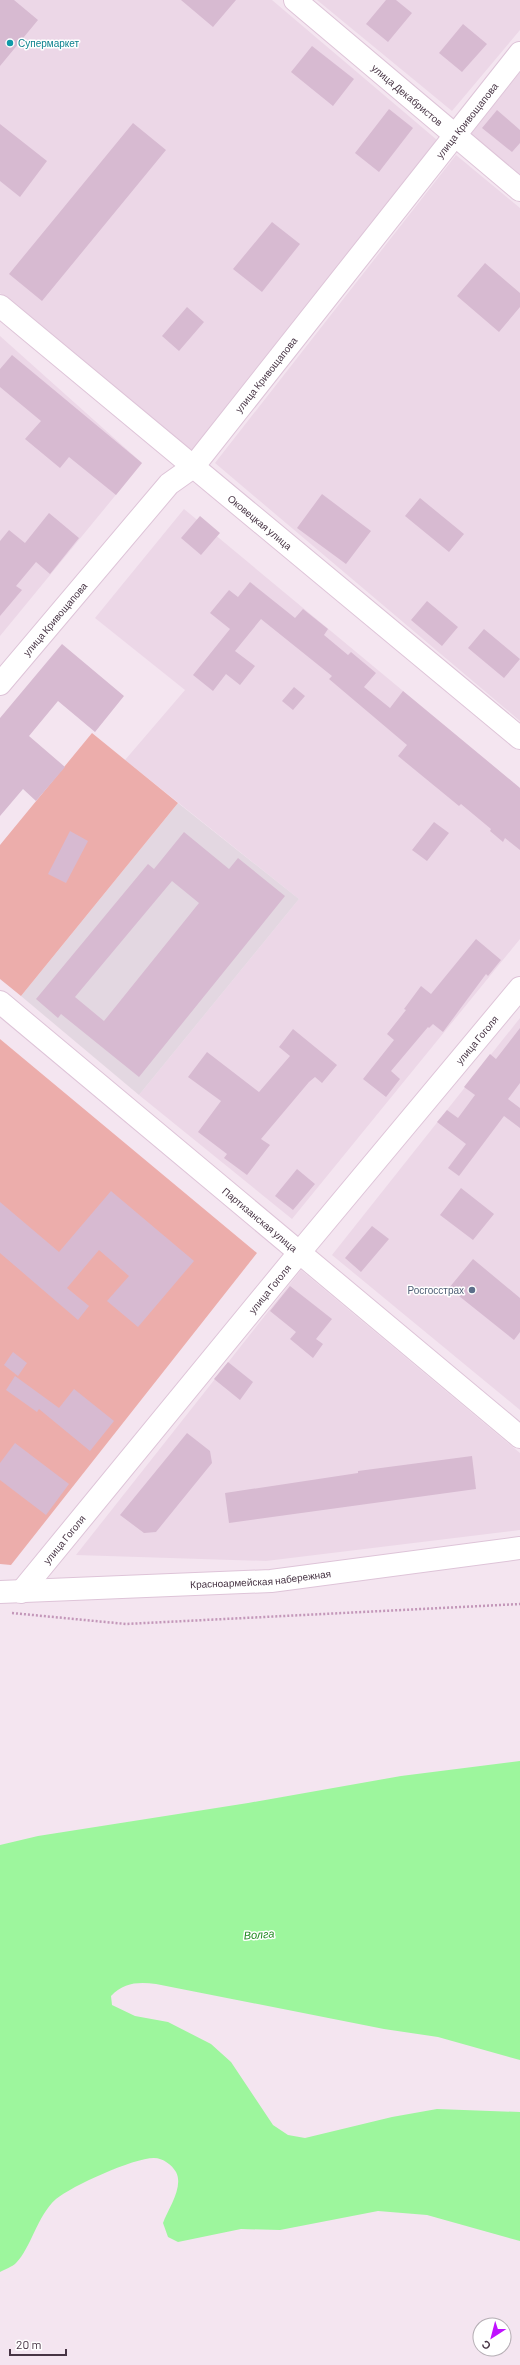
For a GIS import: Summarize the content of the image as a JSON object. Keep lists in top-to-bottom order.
{
  "streets": {
    "street": [
      "улица Декабристов",
      "улица Кривощапова",
      "Оковецкая улица",
      "улица Гоголя",
      "Партизанская улица",
      "Красноармейская набережная"
    ]
  },
  "crossings": [
    ["улица Декабристов", "улица Кривощапова"],
    ["улица Кривощапова", "Оковецкая улица"],
    ["улица Гоголя", "Партизанская улица"],
    ["улица Гоголя", "Красноармейская набережная"]
  ],
  "water": ["Волга"],
  "places": ["Супермаркет", "Росгосстрах"],
  "scale_bar": "20 m",
  "north": "bottom left"
}
